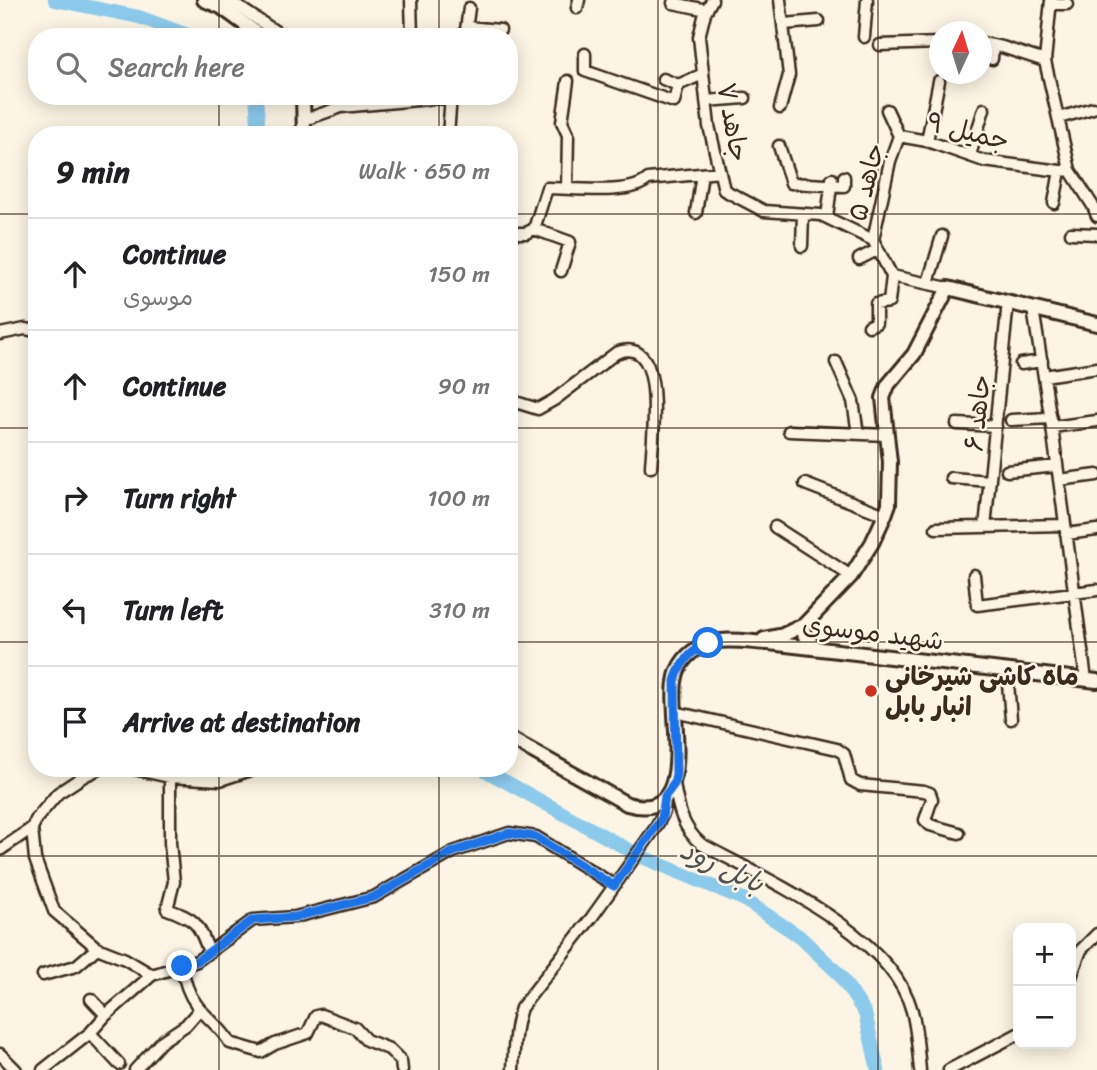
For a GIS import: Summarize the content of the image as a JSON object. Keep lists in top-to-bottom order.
{
  "streets": {
    "main road": ["شهید موسوی"],
    "street": [
      "جاهد ۷",
      "جمیل ۹",
      "جاهد ۵",
      "جاهد ۶"
    ]
  },
  "crossings": [
    ["جاهد ۷", "جاهد ۵"],
    ["جمیل ۹", "جاهد ۵"]
  ],
  "water": ["بابل رود"],
  "places": ["ماه کاشی شیرخانی انبار بابل"],
  "north": "top",
  "page": {
    "search": "Search here",
    "heading": ["9 min", "Walk · 650 m"],
    "list": [
      ["Continue", "موسوی", "150 m"],
      ["Continue", "90 m"],
      ["Turn right", "100 m"],
      ["Turn left", "310 m"],
      "Arrive at destination"
    ],
    "map_buttons": ["+", "−"]
  }
}
